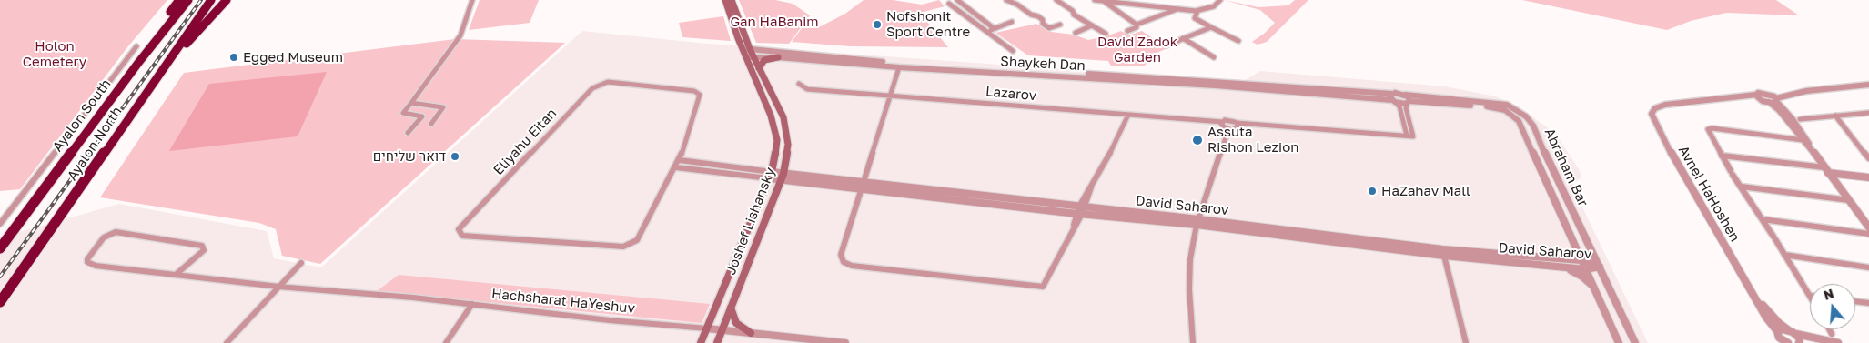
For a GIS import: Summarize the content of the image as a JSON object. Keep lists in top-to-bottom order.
{
  "streets": {
    "highway": ["Ayalon South", "Ayalon North"],
    "main road": ["Joshef Lishansky"],
    "street": [
      "Shaykeh Dan",
      "Lazarov",
      "Eliyahu Eitan",
      "Abraham Bar",
      "Avnei HaHoshen",
      "David Saharov",
      "Hachsharat HaYeshuv"
    ]
  },
  "crossings": [
    ["Shaykeh Dan", "Abraham Bar"],
    ["Shaykeh Dan", "Joshef Lishansky"],
    ["Eliyahu Eitan", "David Saharov"],
    ["Abraham Bar", "David Saharov"],
    ["David Saharov", "Joshef Lishansky"],
    ["Joshef Lishansky", "Hachsharat HaYeshuv"]
  ],
  "parks": ["Gan HaBanim", "David Zadok Garden", "Holon Cemetery"],
  "places": [
    "Nofshonit Sport Centre",
    "Egged Museum",
    "Assuta Rishon Lezion",
    "דואר שליחים",
    "HaZahav Mall"
  ],
  "north": "top"
}
